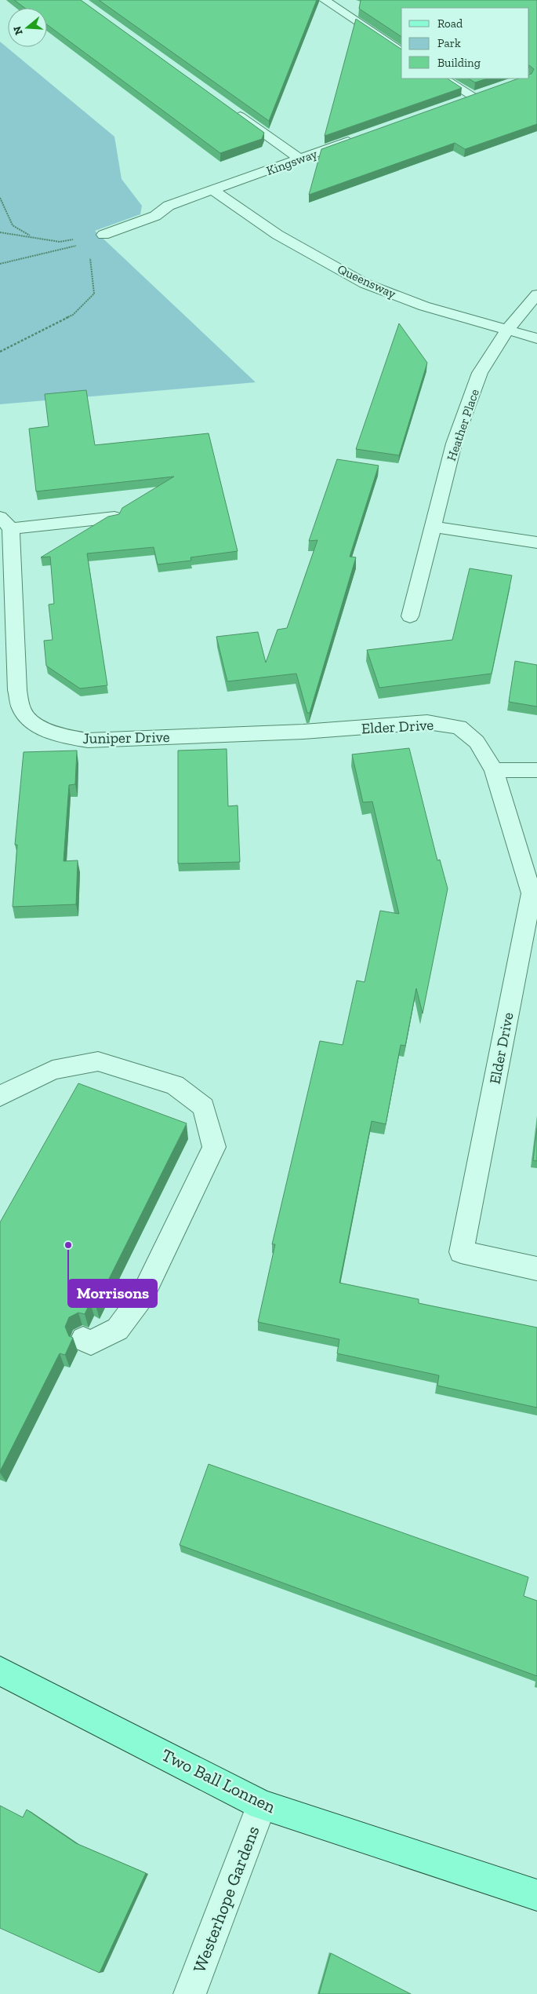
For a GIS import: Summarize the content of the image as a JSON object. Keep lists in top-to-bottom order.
{
  "streets": {
    "main road": ["Two Ball Lonnen"],
    "street": [
      "Kingsway",
      "Queensway",
      "Heather Place",
      "Elder Drive",
      "Juniper Drive",
      "Westerhope Gardens"
    ]
  },
  "crossings": [
    ["Kingsway", "Queensway"],
    ["Queensway", "Heather Place"],
    ["Elder Drive", "Juniper Drive"],
    ["Two Ball Lonnen", "Westerhope Gardens"]
  ],
  "places": ["Morrisons"],
  "legend": ["Road", "Park", "Building"],
  "north": "left"
}
